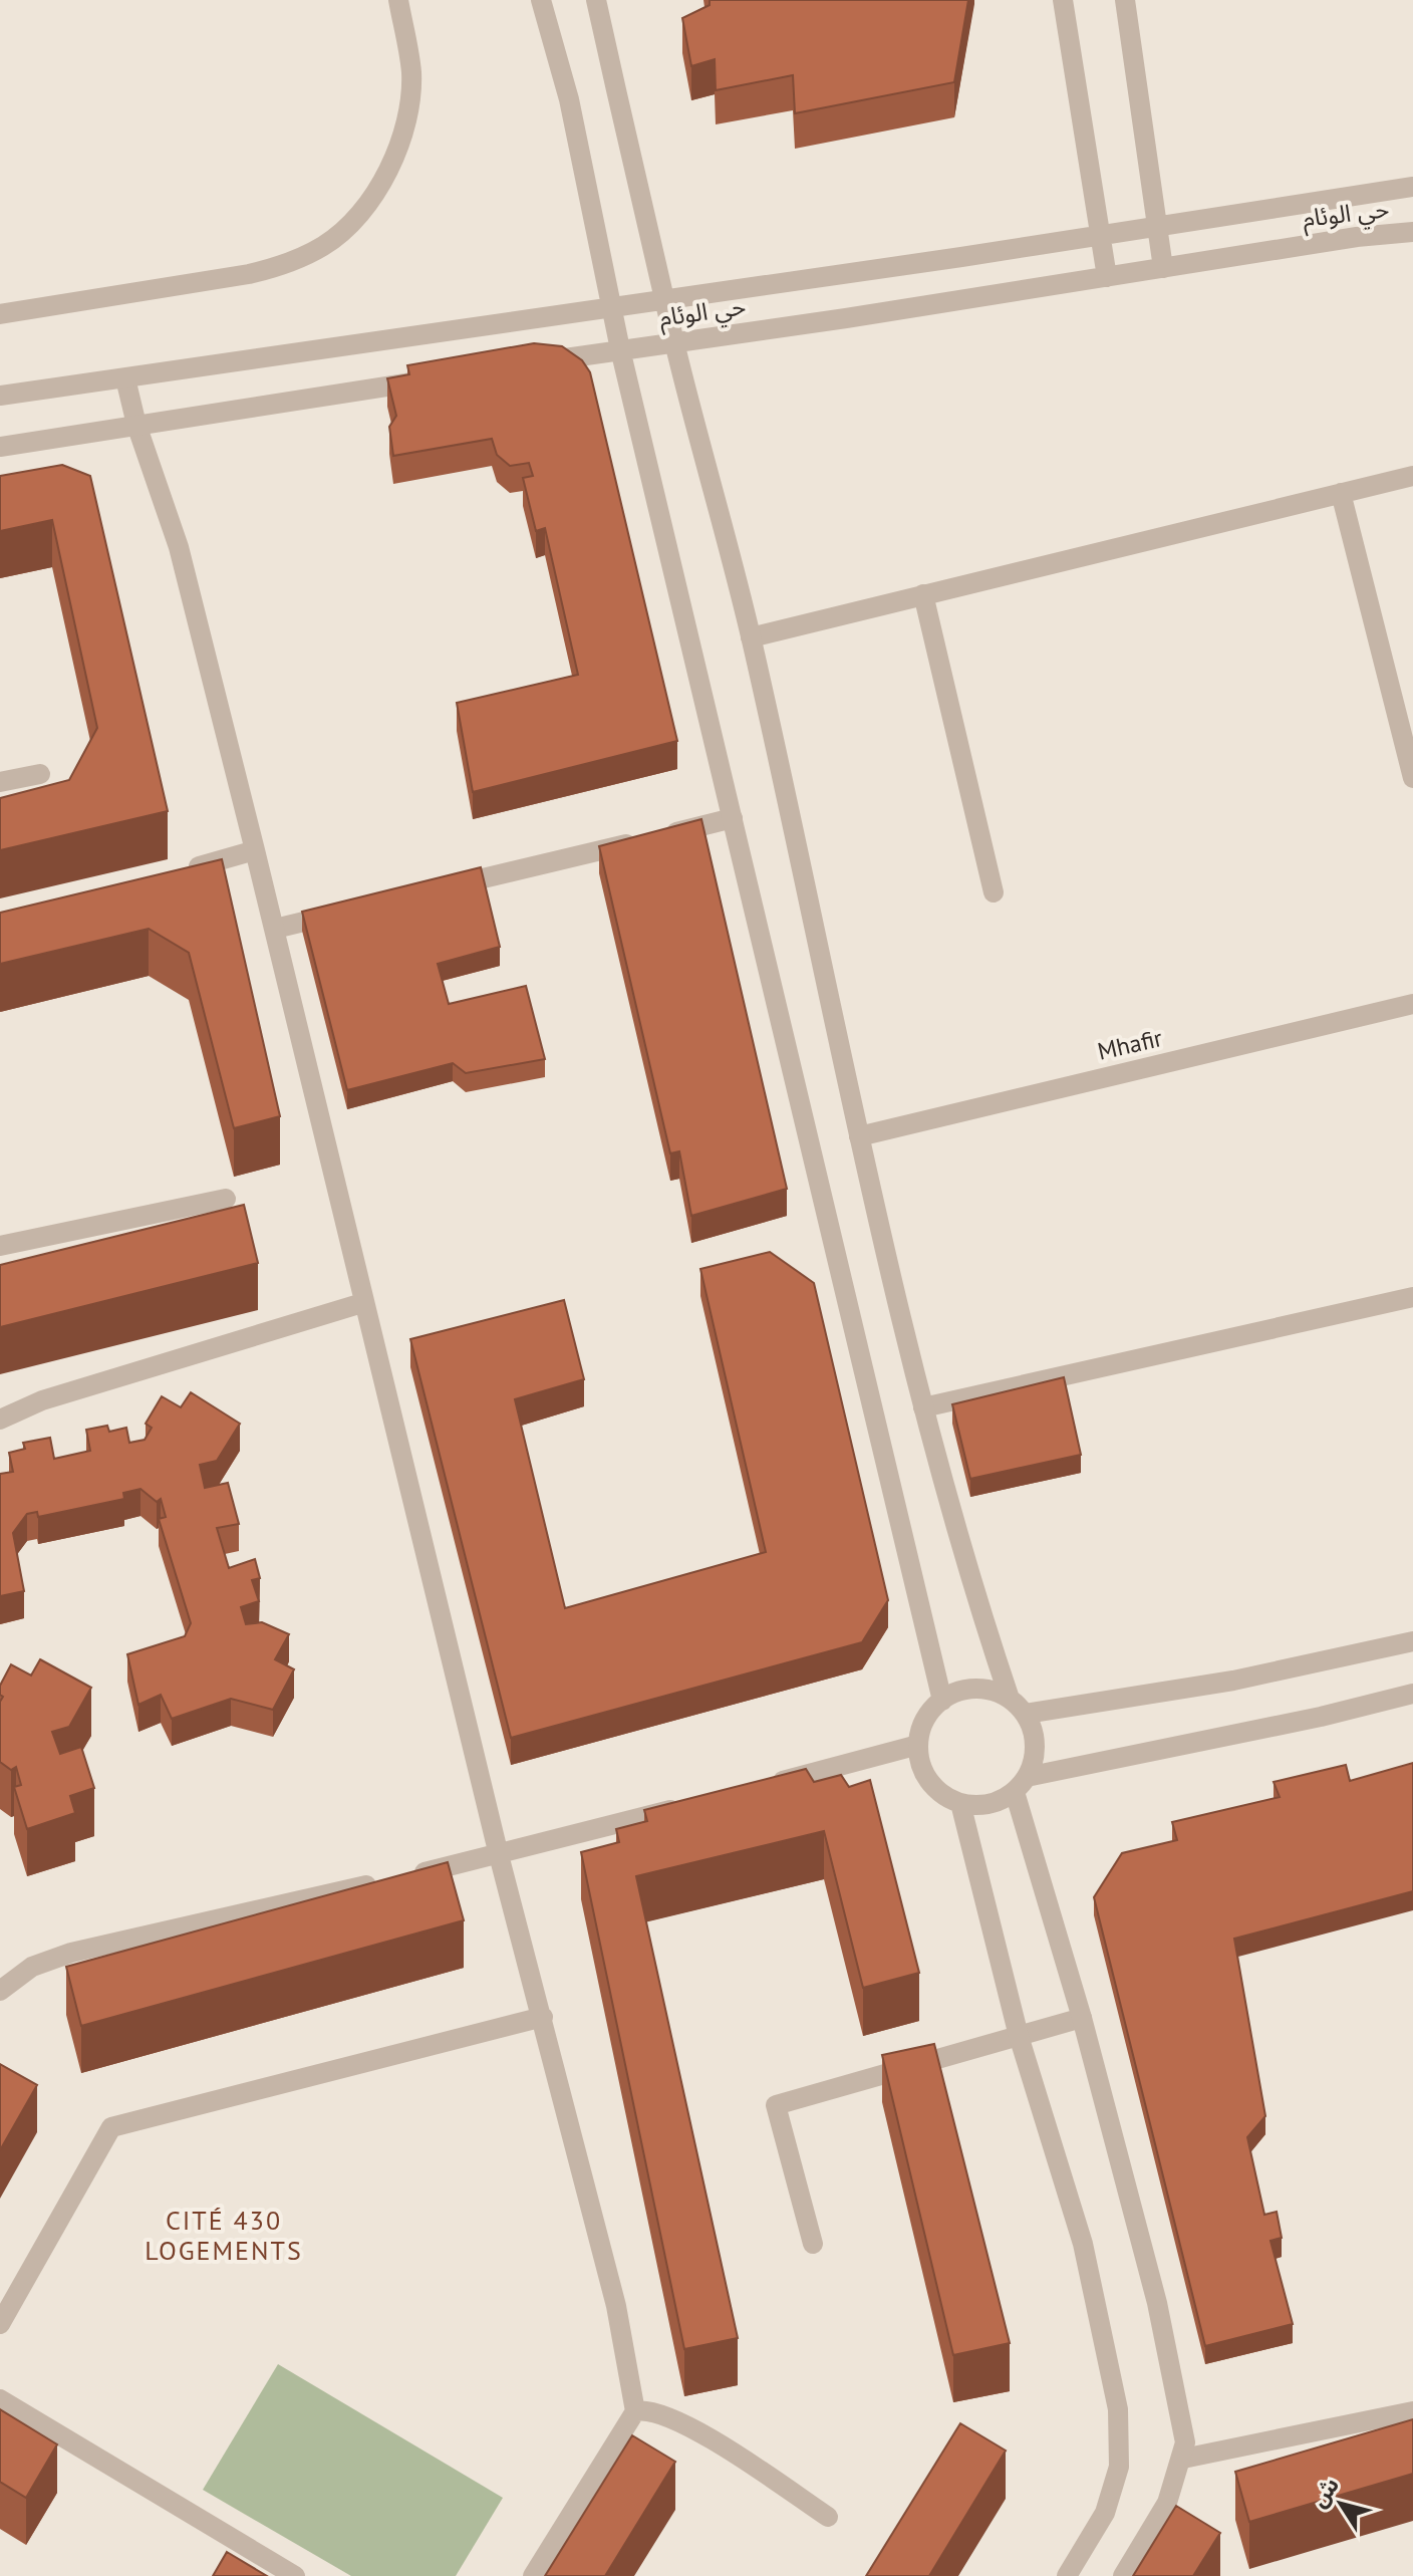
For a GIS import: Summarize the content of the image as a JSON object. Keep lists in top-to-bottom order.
{
  "streets": {
    "street": ["حي الوئام", "Mhafir"]
  },
  "districts": ["CITÉ 430 LOGEMENTS"],
  "north": "top left"
}
